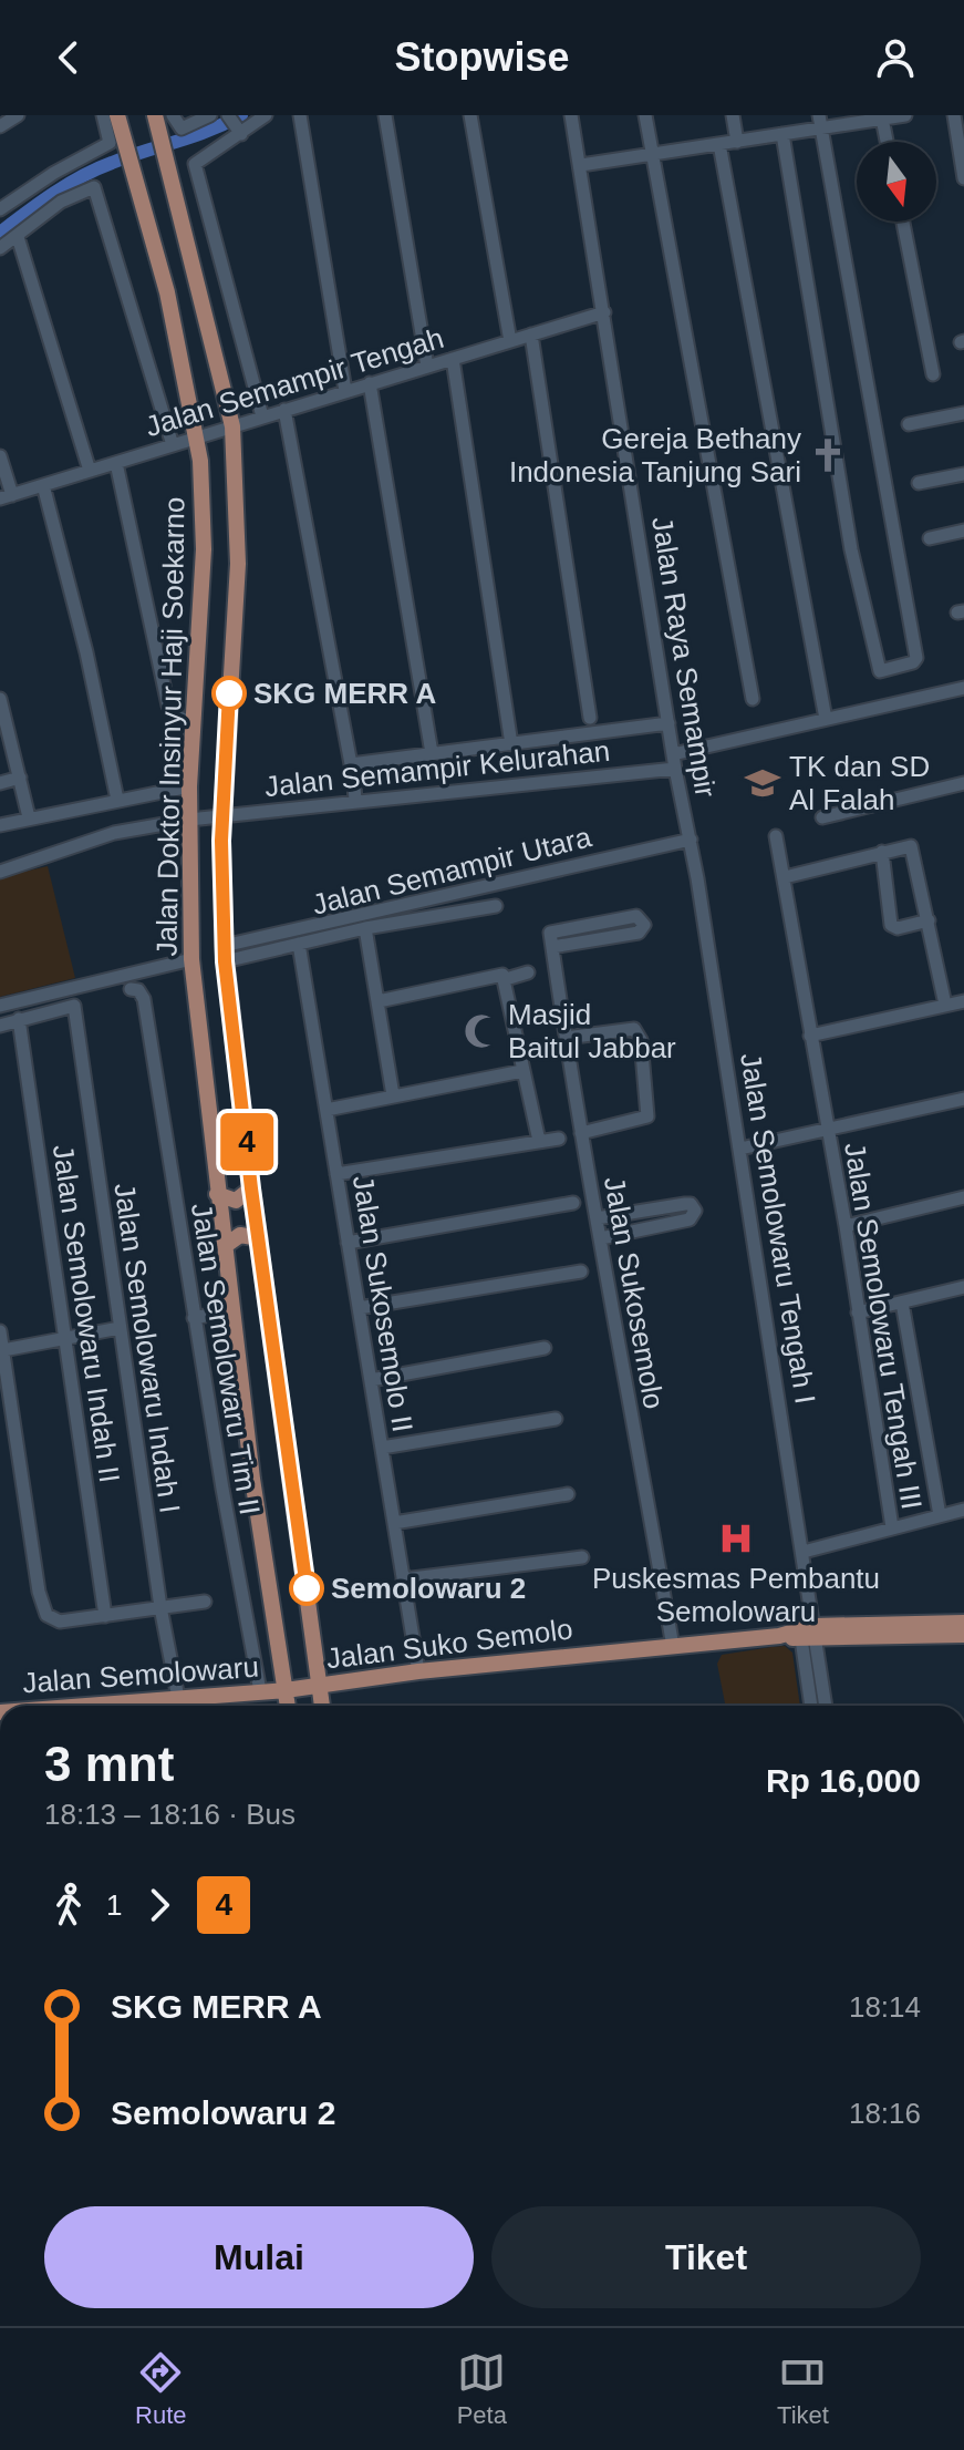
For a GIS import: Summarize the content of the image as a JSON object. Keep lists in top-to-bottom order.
{
  "streets": {
    "main road": ["Jalan Doktor Insinyur Haji Soekarno", "Jalan Suko Semolo", "Jalan Semolowaru"],
    "street": [
      "Jalan Semampir Tengah",
      "Jalan Raya Semampir",
      "Jalan Semampir Kelurahan",
      "Jalan Semampir Utara",
      "Jalan Semolowaru Tengah I",
      "Jalan Sukosemolo",
      "Jalan Sukosemolo II",
      "Jalan Semolowaru Indah II",
      "Jalan Semolowaru Tengah III",
      "Jalan Semolowaru Indah I",
      "Jalan Semolowaru Tim II"
    ]
  },
  "crossings": [
    ["Jalan Semampir Tengah", "Jalan Raya Semampir"],
    ["Jalan Semampir Tengah", "Jalan Doktor Insinyur Haji Soekarno"],
    ["Jalan Raya Semampir", "Jalan Semampir Kelurahan"],
    ["Jalan Raya Semampir", "Jalan Semampir Utara"],
    ["Jalan Raya Semampir", "Jalan Semolowaru Tengah I"],
    ["Jalan Doktor Insinyur Haji Soekarno", "Jalan Semampir Kelurahan"],
    ["Jalan Doktor Insinyur Haji Soekarno", "Jalan Semampir Utara"],
    ["Jalan Doktor Insinyur Haji Soekarno", "Jalan Suko Semolo"],
    ["Jalan Doktor Insinyur Haji Soekarno", "Jalan Semolowaru"],
    ["Jalan Semampir Utara", "Jalan Semolowaru Tengah I"],
    ["Jalan Semolowaru Tengah I", "Jalan Suko Semolo"],
    ["Jalan Sukosemolo", "Jalan Suko Semolo"],
    ["Jalan Sukosemolo II", "Jalan Suko Semolo"],
    ["Jalan Semolowaru Indah II", "Jalan Semolowaru Indah I"],
    ["Jalan Semolowaru Indah I", "Jalan Semolowaru"],
    ["Jalan Semolowaru Tim II", "Jalan Semolowaru"],
    ["Jalan Suko Semolo", "Jalan Semolowaru"]
  ],
  "places": {
    "church": ["Gereja Bethany Indonesia Tanjung Sari"],
    "other": ["SKG MERR A", "Semolowaru 2"],
    "school or university": ["TK dan SD Al Falah"],
    "mosque": ["Masjid Baitul Jabbar"],
    "hospital": ["Puskesmas Pembantu Semolowaru"]
  },
  "lines": ["bus line 4"],
  "north": "bottom",
  "page": {
    "header": "Stopwise",
    "on_map": "4",
    "heading": ["3 mnt", "18:13 – 18:16 · Bus", "Rp 16,000"],
    "legs": ["1", "4"],
    "list": [
      {
        "name": "SKG MERR A",
        "value": "18:14"
      },
      {
        "name": "Semolowaru 2",
        "value": "18:16"
      }
    ],
    "buttons": ["Mulai", "Tiket"],
    "tabs": ["Rute", "Peta", "Tiket"]
  }
}
